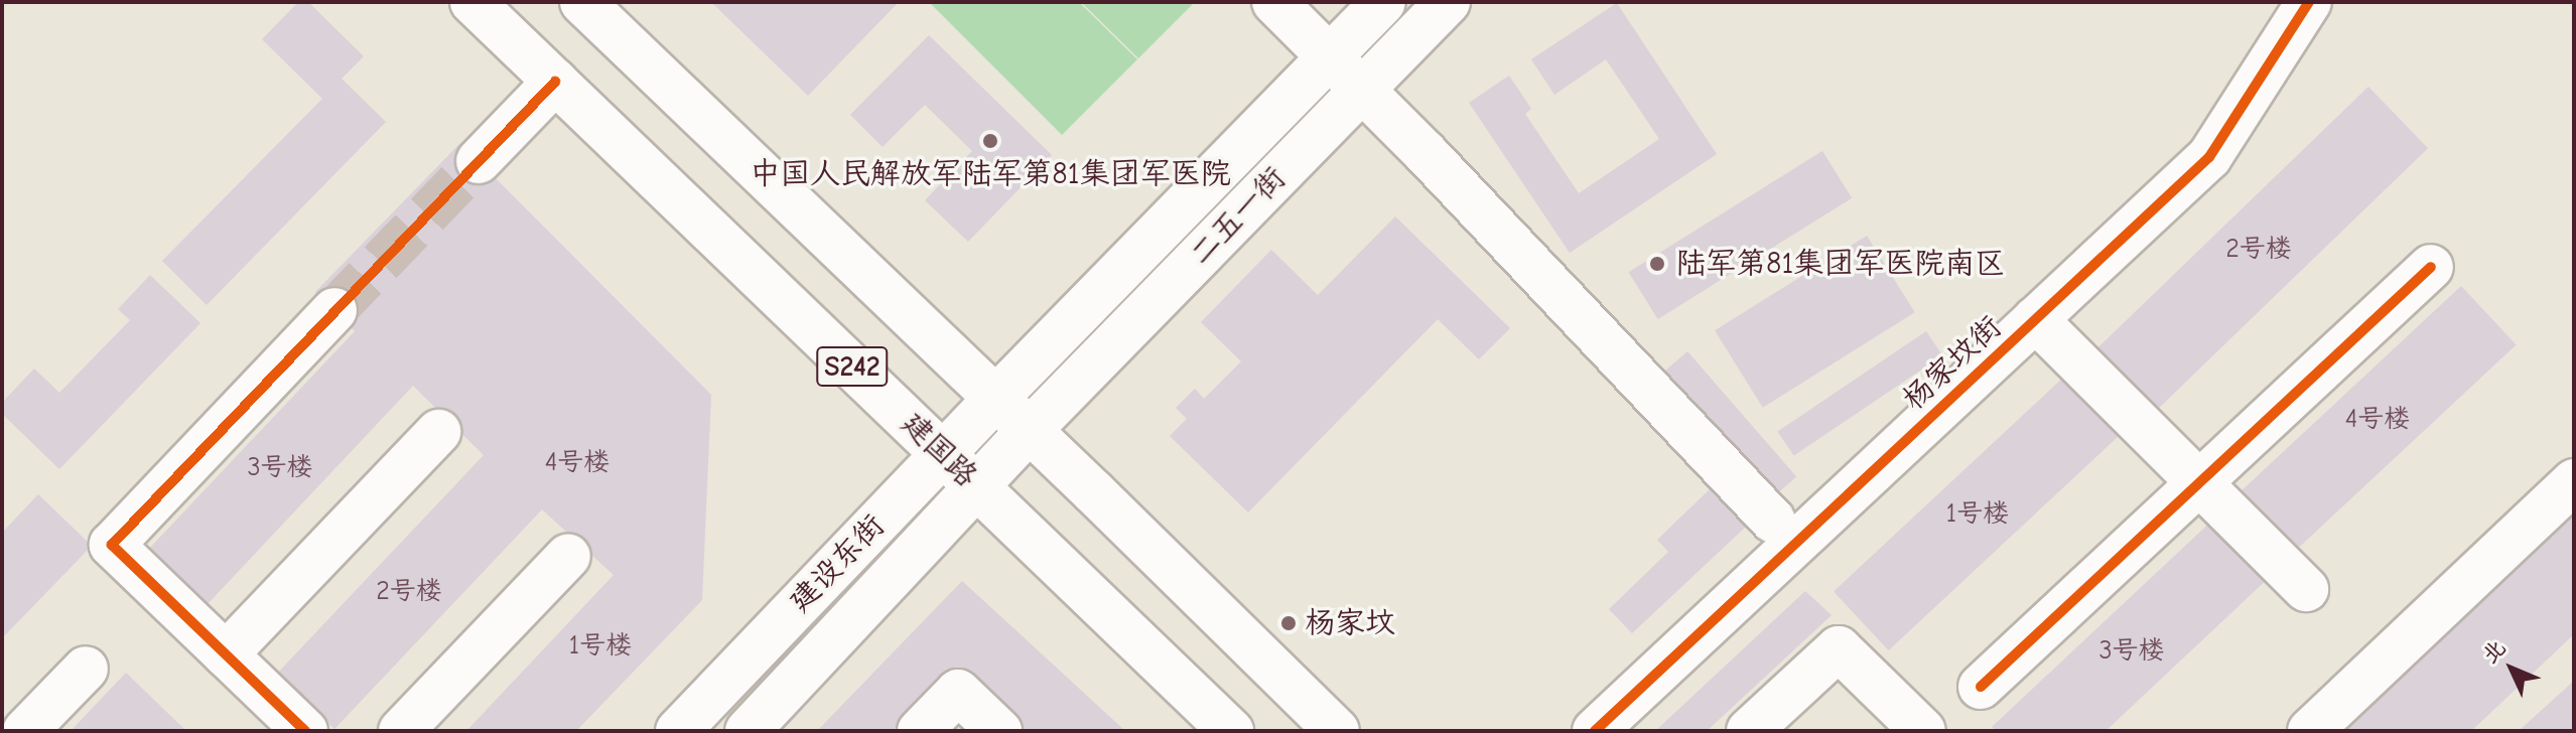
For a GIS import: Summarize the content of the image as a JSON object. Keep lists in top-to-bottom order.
{
  "streets": {
    "street": [
      "二五一街",
      "杨家坟街",
      "S242",
      "建国路",
      "建设东街"
    ]
  },
  "crossings": [
    ["二五一街", "S242"],
    ["二五一街", "建设东街"],
    ["S242", "建设东街"],
    ["建国路", "建设东街"]
  ],
  "places": ["中国人民解放军陆军第81集团军医院", "陆军第81集团军医院南区", "杨家坟"],
  "house_numbers": [
    "2号楼",
    "4号楼",
    "4号楼",
    "3号楼",
    "1号楼",
    "2号楼",
    "1号楼",
    "3号楼"
  ],
  "north": "top left"
}
